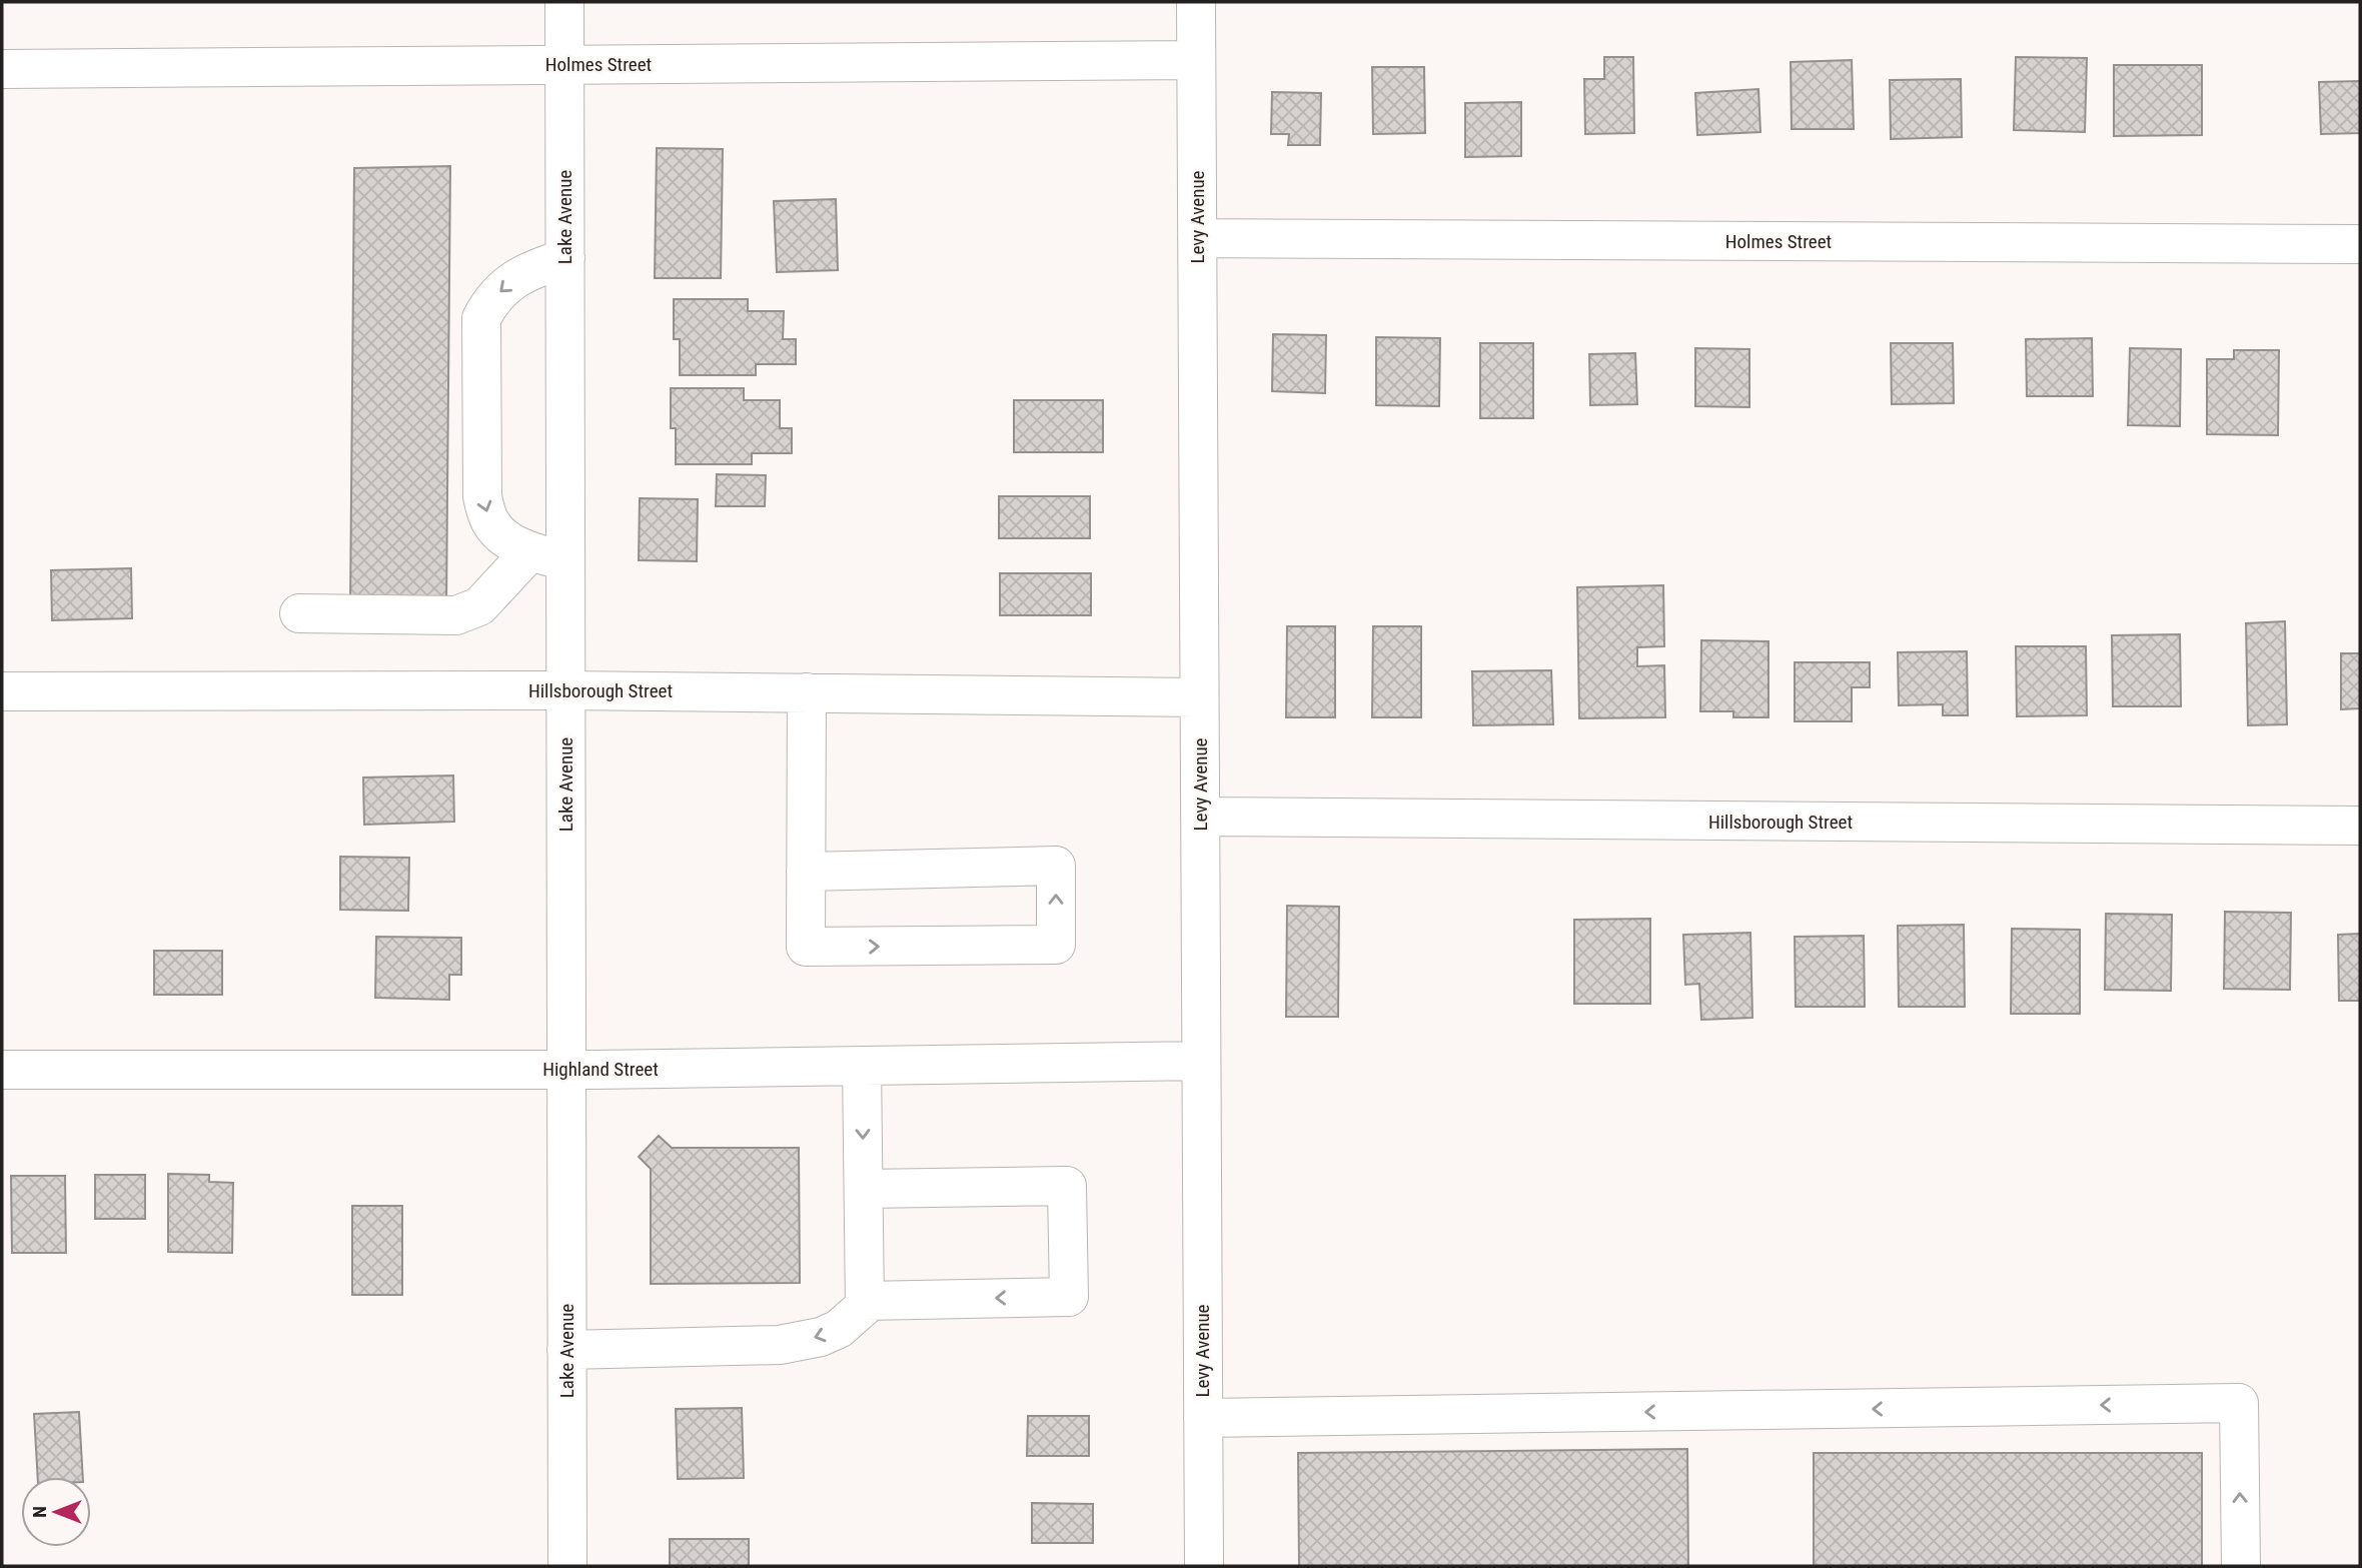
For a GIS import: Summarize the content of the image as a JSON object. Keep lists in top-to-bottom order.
{
  "streets": {
    "street": [
      "Holmes Street",
      "Lake Avenue",
      "Levy Avenue",
      "Hillsborough Street",
      "Highland Street"
    ]
  },
  "crossings": [
    ["Holmes Street", "Lake Avenue"],
    ["Holmes Street", "Levy Avenue"],
    ["Lake Avenue", "Hillsborough Street"],
    ["Lake Avenue", "Highland Street"],
    ["Levy Avenue", "Hillsborough Street"],
    ["Levy Avenue", "Highland Street"]
  ],
  "north": "left"
}
